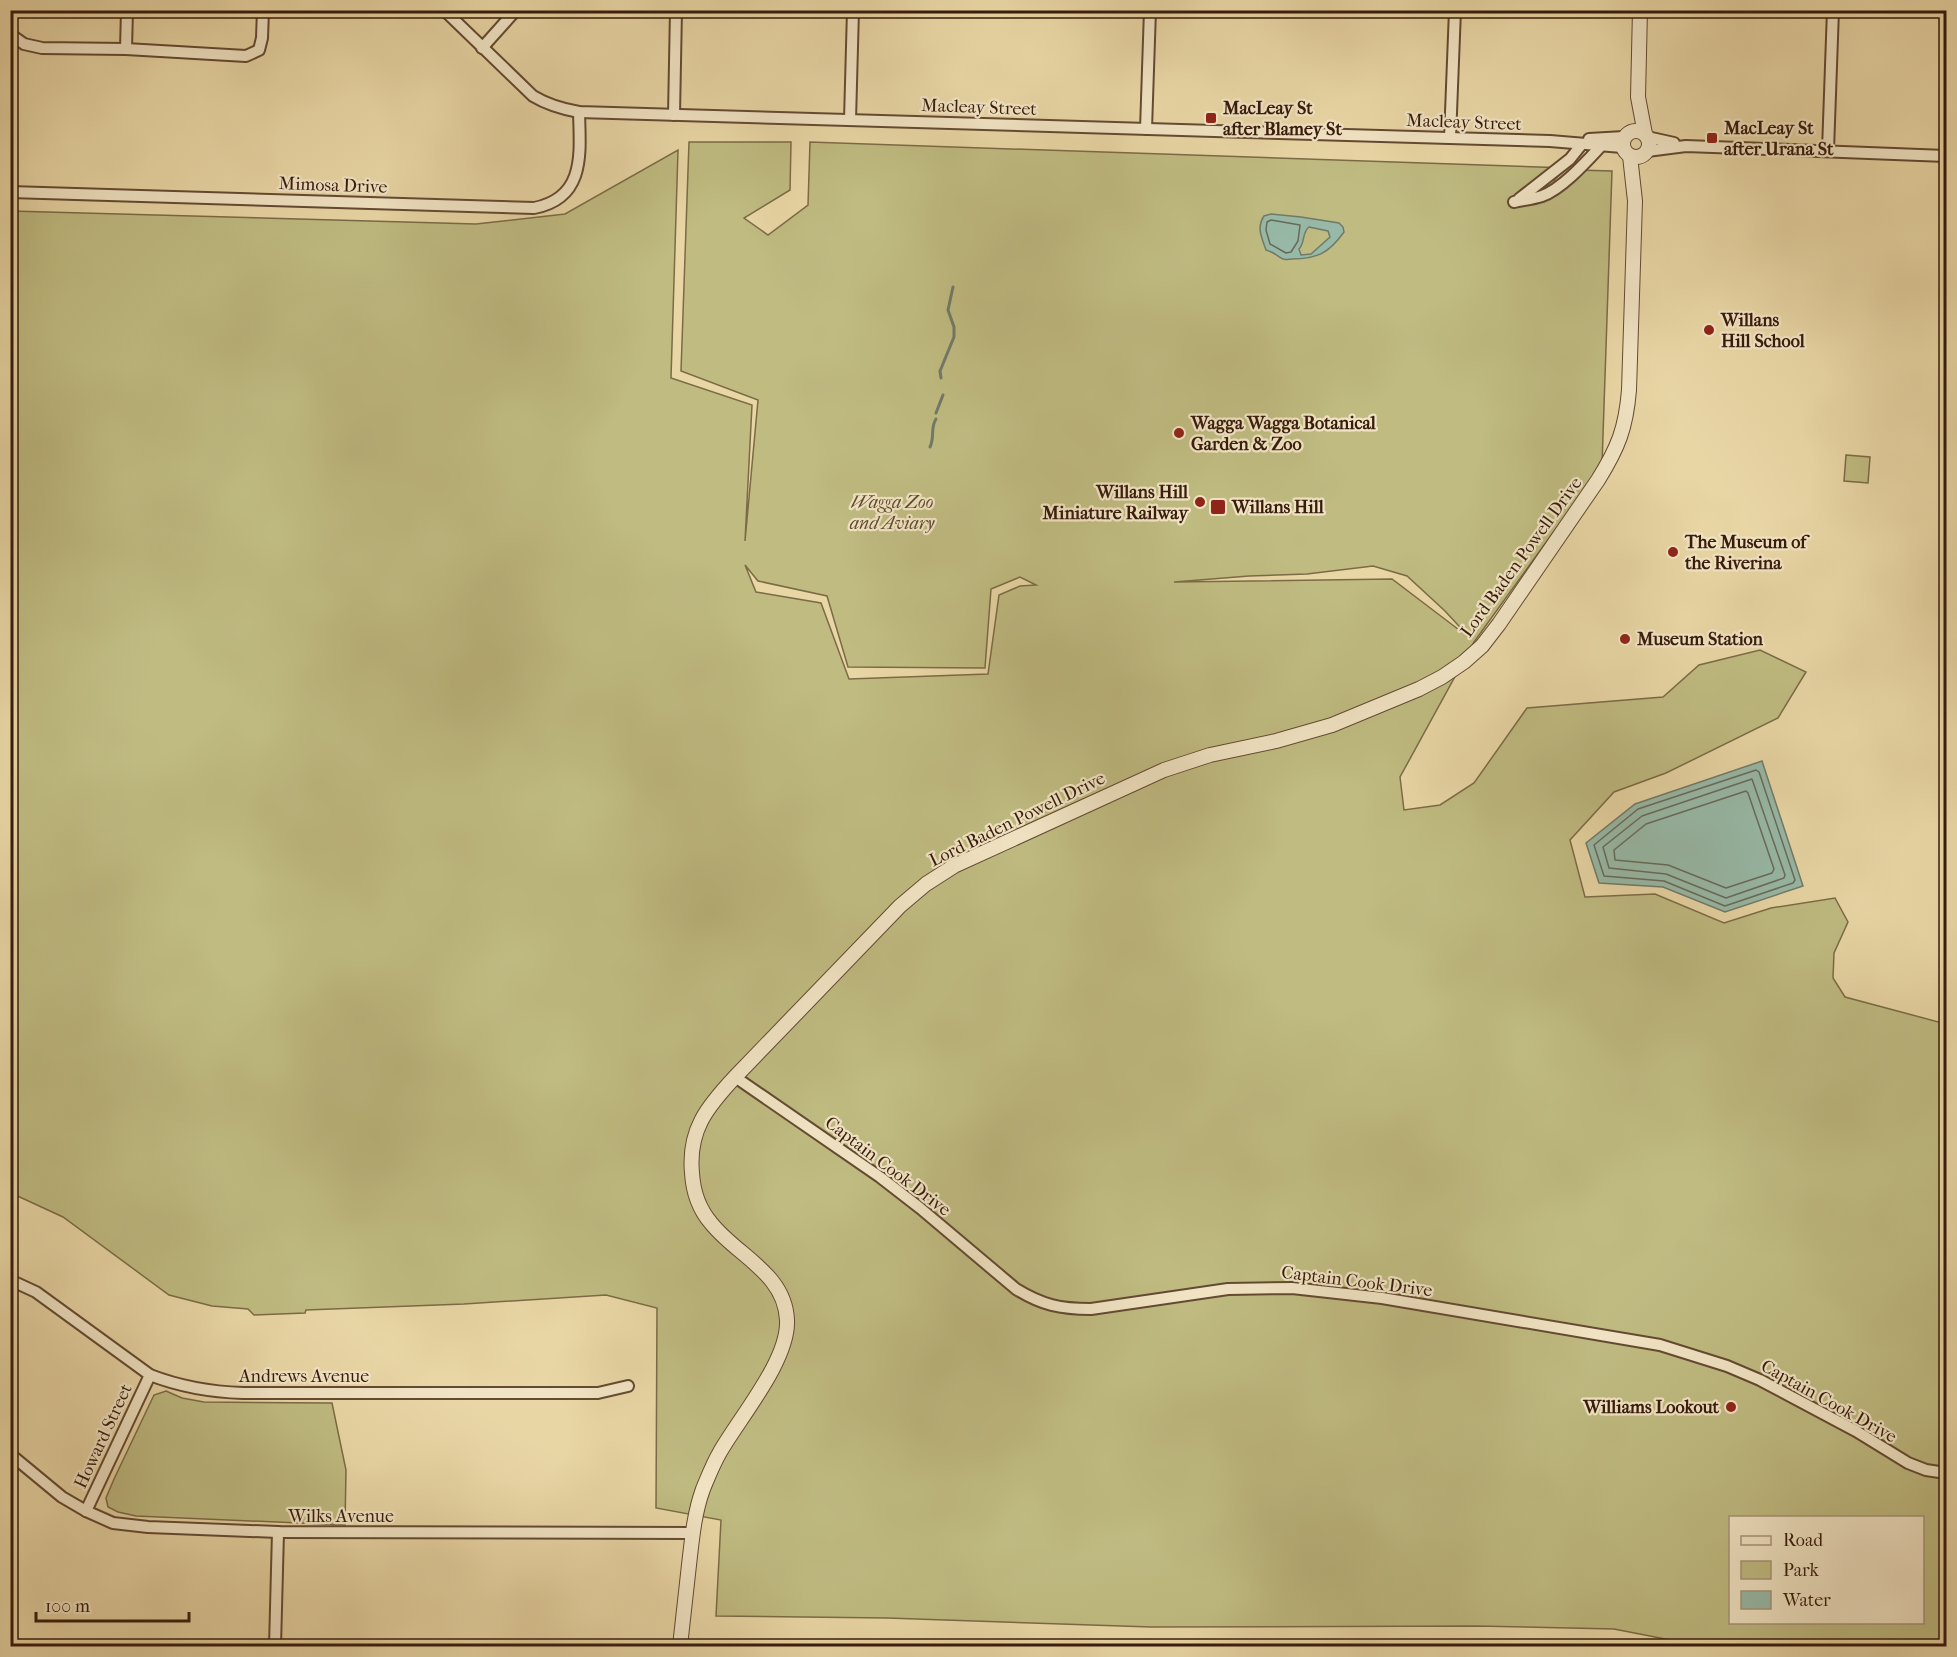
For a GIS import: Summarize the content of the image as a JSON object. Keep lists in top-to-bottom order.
{
  "streets": {
    "street": [
      "Macleay Street",
      "Mimosa Drive",
      "Lord Baden Powell Drive",
      "Captain Cook Drive",
      "Andrews Avenue",
      "Howard Street",
      "Wilks Avenue"
    ]
  },
  "crossings": [
    ["Macleay Street", "Mimosa Drive"],
    ["Macleay Street", "Lord Baden Powell Drive"],
    ["Lord Baden Powell Drive", "Captain Cook Drive"],
    ["Lord Baden Powell Drive", "Wilks Avenue"],
    ["Andrews Avenue", "Howard Street"],
    ["Howard Street", "Wilks Avenue"]
  ],
  "parks": ["Wagga Zoo and Aviary"],
  "places": {
    "transit": ["MacLeay St after Blamey St", "MacLeay St after Urana St", "Willans Hill"],
    "other": [
      "Willans Hill School",
      "Wagga Wagga Botanical Garden & Zoo",
      "Willans Hill Miniature Railway",
      "The Museum of the Riverina",
      "Museum Station",
      "Williams Lookout"
    ]
  },
  "legend": ["Road", "Park", "Water"],
  "scale_bar": "100 m"
}
